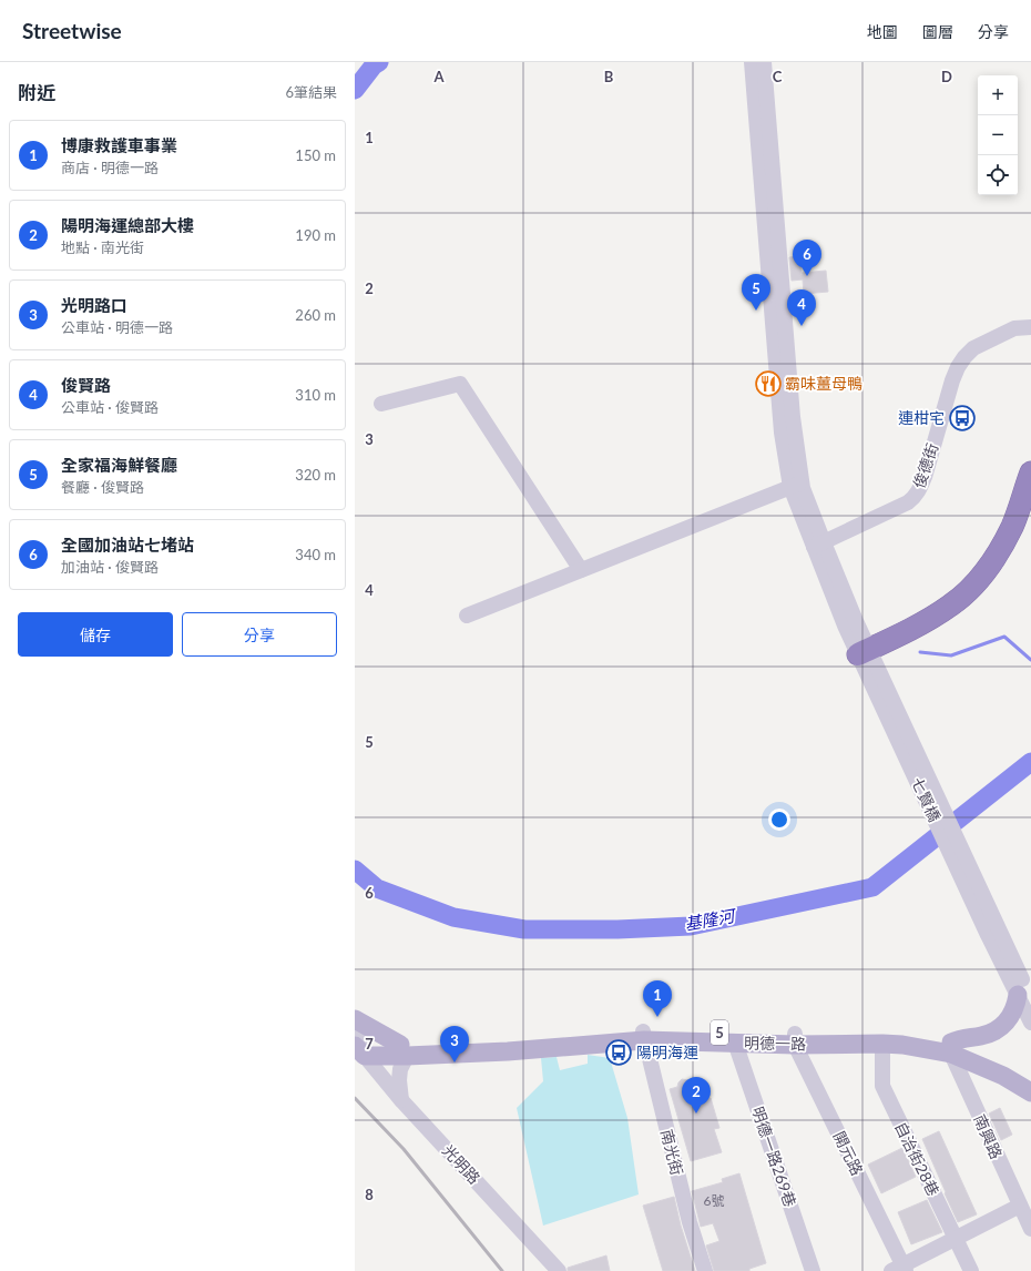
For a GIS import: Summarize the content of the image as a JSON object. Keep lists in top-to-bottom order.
{
  "streets": {
    "main road": ["5", "明德一路"],
    "street": [
      "俊德街",
      "七賢橋",
      "南興路",
      "南光街",
      "開元路",
      "明德一路269巷",
      "自治街28巷",
      "光明路"
    ]
  },
  "crossings": [
    ["俊德街", "七賢橋"],
    ["5", "明德一路"],
    ["5", "光明路"],
    ["明德一路", "南興路"],
    ["明德一路", "南光街"],
    ["明德一路", "開元路"],
    ["明德一路", "明德一路269巷"],
    ["明德一路", "自治街28巷"]
  ],
  "water": ["基隆河"],
  "places": {
    "restaurant": ["霸味薑母鴨"],
    "bus stop": ["連柑宅", "陽明海運"]
  },
  "house_numbers": ["6號"],
  "page": {
    "header": "Streetwise",
    "nav": ["地圖", "圖層", "分享"],
    "heading": ["附近", "6筆結果"],
    "map_buttons": ["+", "−"],
    "list": [
      {
        "mark": "1",
        "name": "博康救護車事業",
        "note": "商店 · 明德一路",
        "value": "150 m"
      },
      {
        "mark": "2",
        "name": "陽明海運總部大樓",
        "note": "地點 · 南光街",
        "value": "190 m"
      },
      {
        "mark": "3",
        "name": "光明路口",
        "note": "公車站 · 明德一路",
        "value": "260 m"
      },
      {
        "mark": "4",
        "name": "俊賢路",
        "note": "公車站 · 俊賢路",
        "value": "310 m"
      },
      {
        "mark": "5",
        "name": "全家福海鮮餐廳",
        "note": "餐廳 · 俊賢路",
        "value": "320 m"
      },
      {
        "mark": "6",
        "name": "全國加油站七堵站",
        "note": "加油站 · 俊賢路",
        "value": "340 m"
      }
    ],
    "pins": [
      "6",
      "5",
      "4",
      "1",
      "3",
      "2"
    ],
    "buttons": ["儲存", "分享"]
  },
  "grid": {
    "columns": [
      "A",
      "B",
      "C",
      "D"
    ],
    "rows": [
      "1",
      "2",
      "3",
      "4",
      "5",
      "6",
      "7",
      "8"
    ]
  }
}
